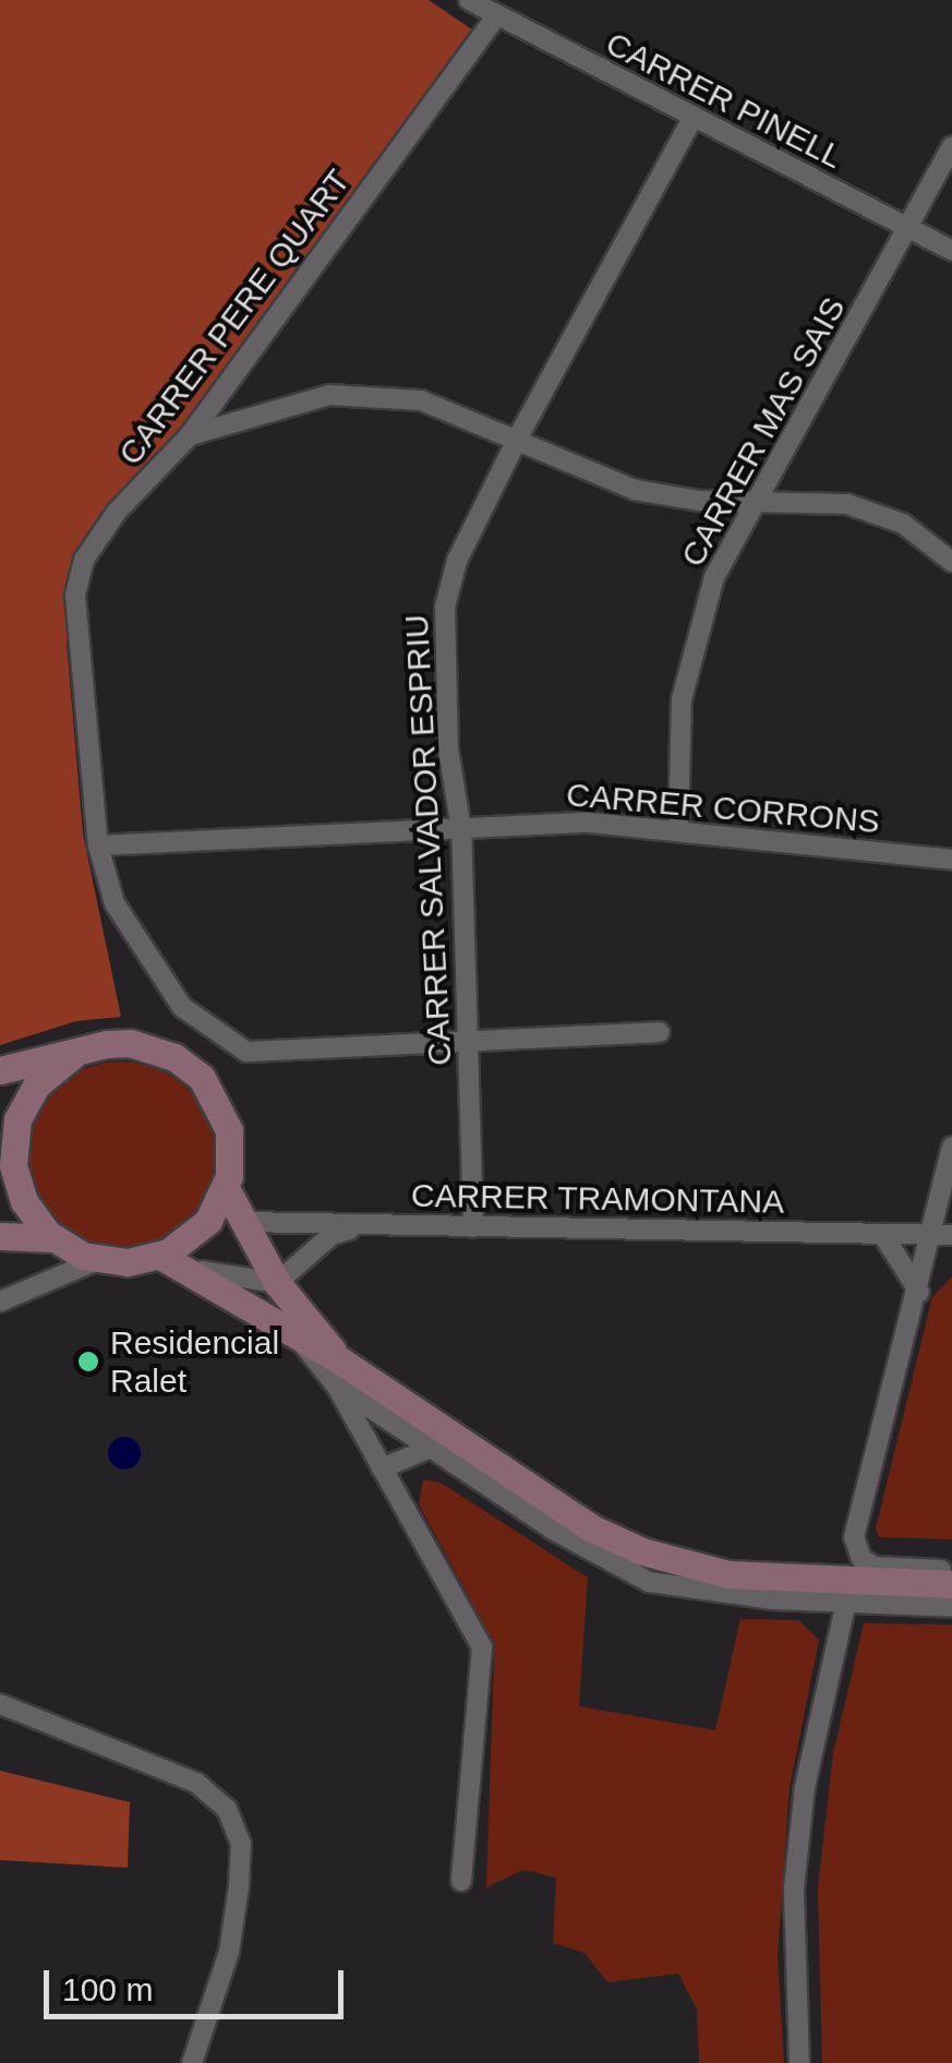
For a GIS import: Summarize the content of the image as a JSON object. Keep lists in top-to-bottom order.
{
  "streets": {
    "street": [
      "CARRER PINELL",
      "CARRER PERE QUART",
      "CARRER MAS SAIS",
      "CARRER CORRONS",
      "CARRER SALVADOR ESPRIU",
      "CARRER TRAMONTANA"
    ]
  },
  "crossings": [
    ["CARRER PINELL", "CARRER PERE QUART"],
    ["CARRER PINELL", "CARRER MAS SAIS"],
    ["CARRER PINELL", "CARRER SALVADOR ESPRIU"],
    ["CARRER PERE QUART", "CARRER CORRONS"],
    ["CARRER PERE QUART", "CARRER SALVADOR ESPRIU"],
    ["CARRER MAS SAIS", "CARRER CORRONS"],
    ["CARRER CORRONS", "CARRER SALVADOR ESPRIU"],
    ["CARRER SALVADOR ESPRIU", "CARRER TRAMONTANA"]
  ],
  "places": ["Residencial Ralet"],
  "scale_bar": "100 m"
}
